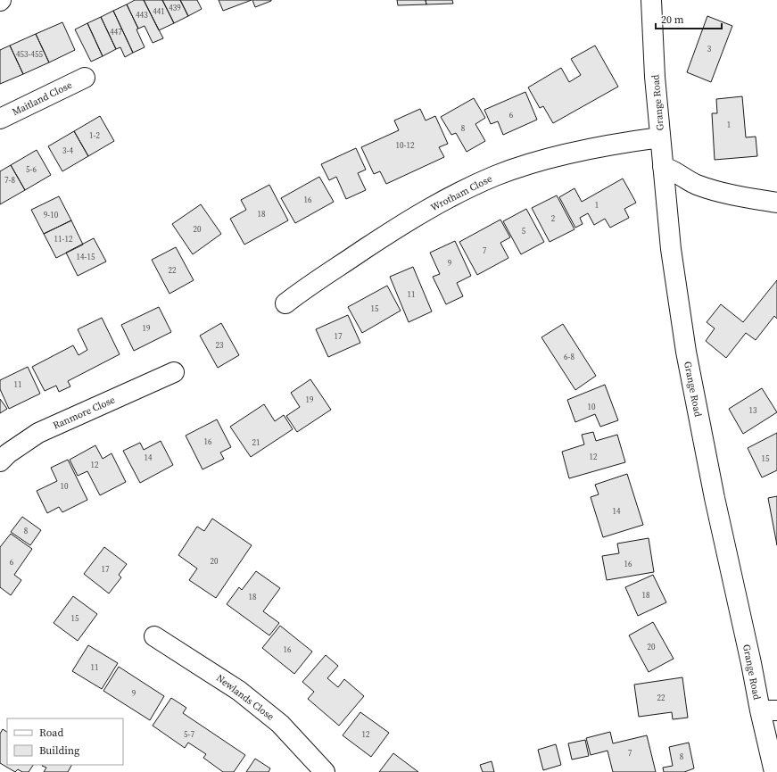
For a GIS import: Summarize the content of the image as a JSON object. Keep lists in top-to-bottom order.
{
  "streets": {
    "street": [
      "Maitland Close",
      "Grange Road",
      "Wrotham Close",
      "Ranmore Close",
      "Newlands Close"
    ]
  },
  "crossings": [
    ["Grange Road", "Wrotham Close"]
  ],
  "house_numbers": [
    "439",
    "441",
    "443",
    "447",
    "3",
    "453-455",
    "6",
    "1",
    "8",
    "1-2",
    "10-12",
    "3-4",
    "5-6",
    "7-8",
    "16",
    "1",
    "18",
    "9-10",
    "2",
    "20",
    "5",
    "11-12",
    "7",
    "14-15",
    "9",
    "22",
    "11",
    "15",
    "19",
    "17",
    "23",
    "6-8",
    "11",
    "19",
    "10",
    "13",
    "16",
    "21",
    "12",
    "14",
    "15",
    "12",
    "10",
    "14",
    "8",
    "20",
    "6",
    "16",
    "17",
    "18",
    "18",
    "15",
    "20",
    "16",
    "11",
    "9",
    "22",
    "5-7",
    "12",
    "7",
    "8"
  ],
  "legend": ["Road", "Building"],
  "scale_bar": "20 m"
}
